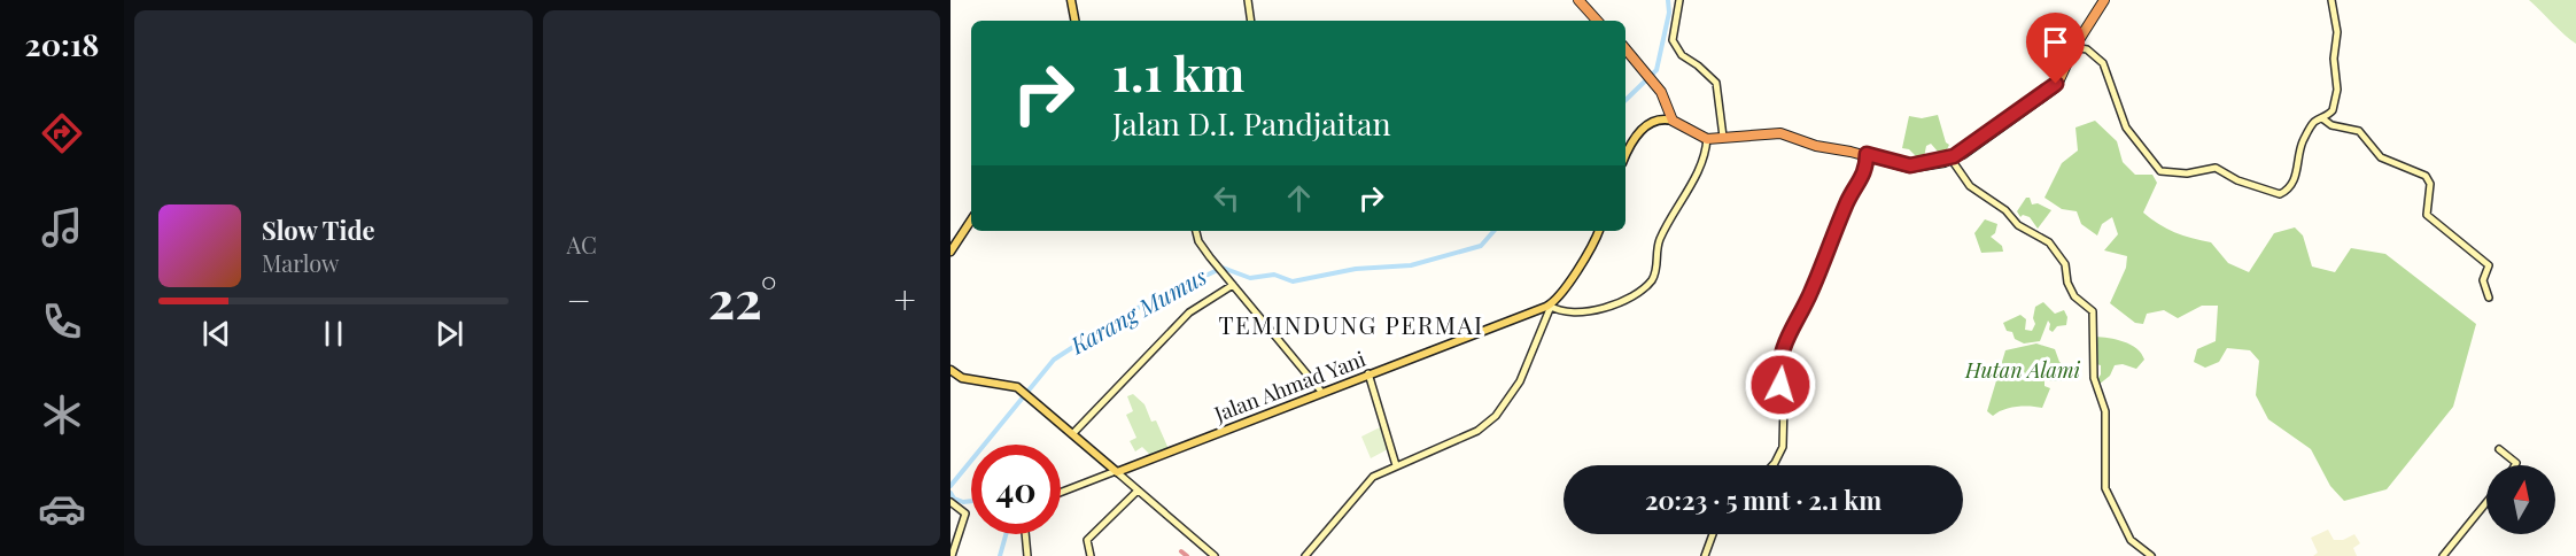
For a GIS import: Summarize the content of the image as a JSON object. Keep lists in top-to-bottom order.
{
  "streets": {
    "main road": ["Jalan Ahmad Yani"]
  },
  "districts": ["TEMINDUNG PERMAI"],
  "water": ["Karang Mumus"],
  "parks": ["Hutan Alami"],
  "north": "top",
  "page": {
    "tabs": "20:18",
    "tile": "AC",
    "turn": ["1.1 km", "Jalan D.I. Pandjaitan"],
    "song": ["Slow Tide", "Marlow"],
    "heat": ["−", "22°", "+"],
    "limit": "40",
    "trip": "20:23 · 5 mnt · 2.1 km"
  }
}
